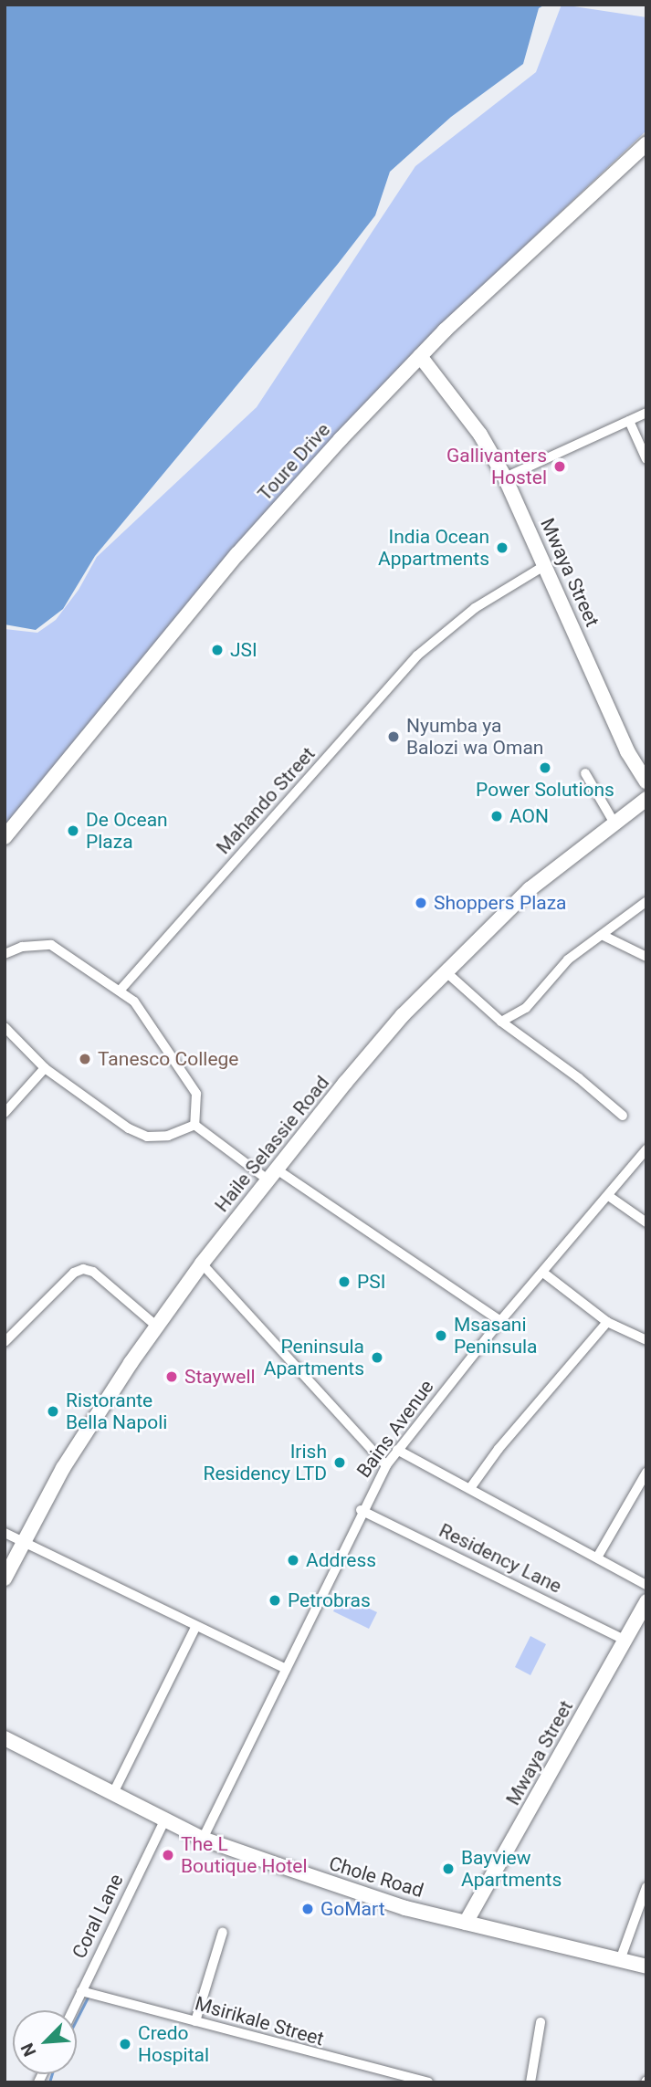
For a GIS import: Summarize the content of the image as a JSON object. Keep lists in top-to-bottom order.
{
  "streets": {
    "street": [
      "Toure Drive",
      "Mwaya Street",
      "Mahando Street",
      "Haile Selassie Road",
      "Bains Avenue",
      "Residency Lane",
      "Chole Road",
      "Coral Lane",
      "Msirikale Street"
    ]
  },
  "crossings": [
    ["Toure Drive", "Mwaya Street"],
    ["Mwaya Street", "Mahando Street"],
    ["Mwaya Street", "Residency Lane"],
    ["Mwaya Street", "Chole Road"],
    ["Bains Avenue", "Residency Lane"],
    ["Bains Avenue", "Chole Road"],
    ["Chole Road", "Coral Lane"],
    ["Coral Lane", "Msirikale Street"]
  ],
  "places": [
    "Gallivanters Hostel",
    "India Ocean Appartments",
    "JSI",
    "Nyumba ya Balozi wa Oman",
    "Power Solutions",
    "AON",
    "De Ocean Plaza",
    "Shoppers Plaza",
    "Tanesco College",
    "PSI",
    "Msasani Peninsula",
    "Peninsula Apartments",
    "Staywell",
    "Ristorante Bella Napoli",
    "Irish Residency LTD",
    "Address",
    "Petrobras",
    "The L Boutique Hotel",
    "Bayview Apartments",
    "GoMart",
    "Credo Hospital"
  ],
  "north": "bottom left"
}
